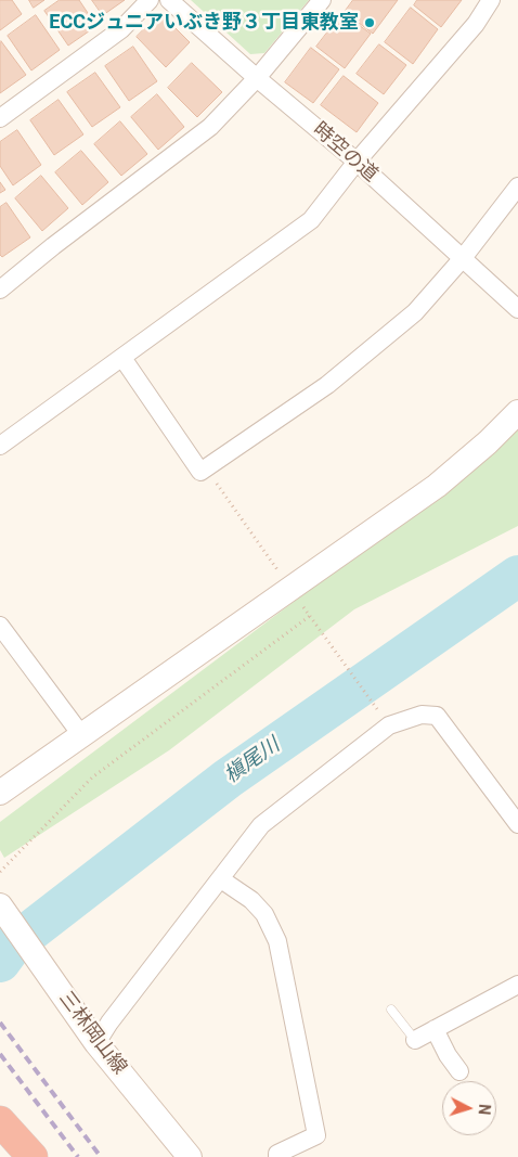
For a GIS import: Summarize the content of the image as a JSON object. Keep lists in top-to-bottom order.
{
  "streets": {
    "street": ["時空の道", "三林岡山線"]
  },
  "water": ["槇尾川"],
  "places": ["ECCジュニアいぶき野３丁目東教室"],
  "north": "right"
}
